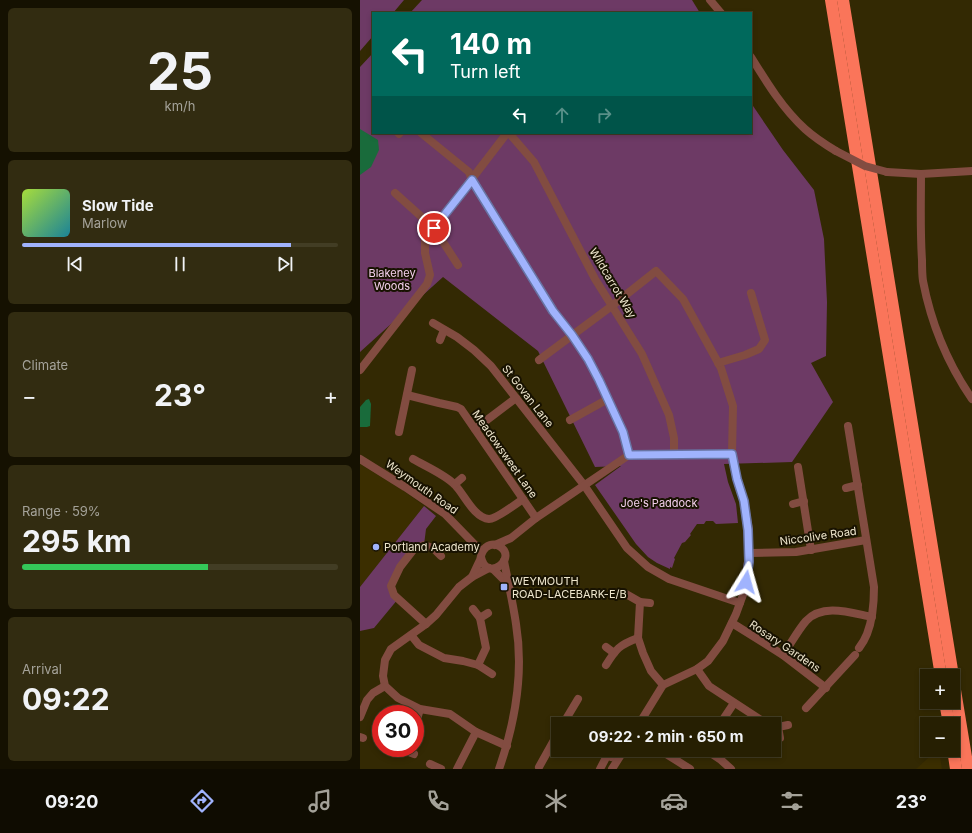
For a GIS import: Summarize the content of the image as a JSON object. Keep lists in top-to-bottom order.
{
  "streets": {
    "street": [
      "Wildcarrot Way",
      "St Govan Lane",
      "Meadowsweet Lane",
      "Weymouth Road",
      "Niccolive Road",
      "Rosary Gardens"
    ]
  },
  "crossings": [
    ["Niccolive Road", "Rosary Gardens"]
  ],
  "parks": ["Blakeney Woods", "Joe's Paddock"],
  "places": {
    "other": ["Portland Academy"],
    "transit": ["WEYMOUTH ROAD-LACEBARK-E/B"]
  },
  "page": {
    "tile": [
      ["25", "km/h"],
      "Climate",
      ["Range · 59%", "295 km"],
      ["Arrival", "09:22"]
    ],
    "turn": ["140 m", "Turn left"],
    "song": ["Slow Tide", "Marlow"],
    "heat": ["−", "23°", "+"],
    "map_buttons": ["+", "−"],
    "limit": "30",
    "trip": "09:22 · 2 min · 650 m",
    "tabs": ["09:20", "23°"]
  }
}
